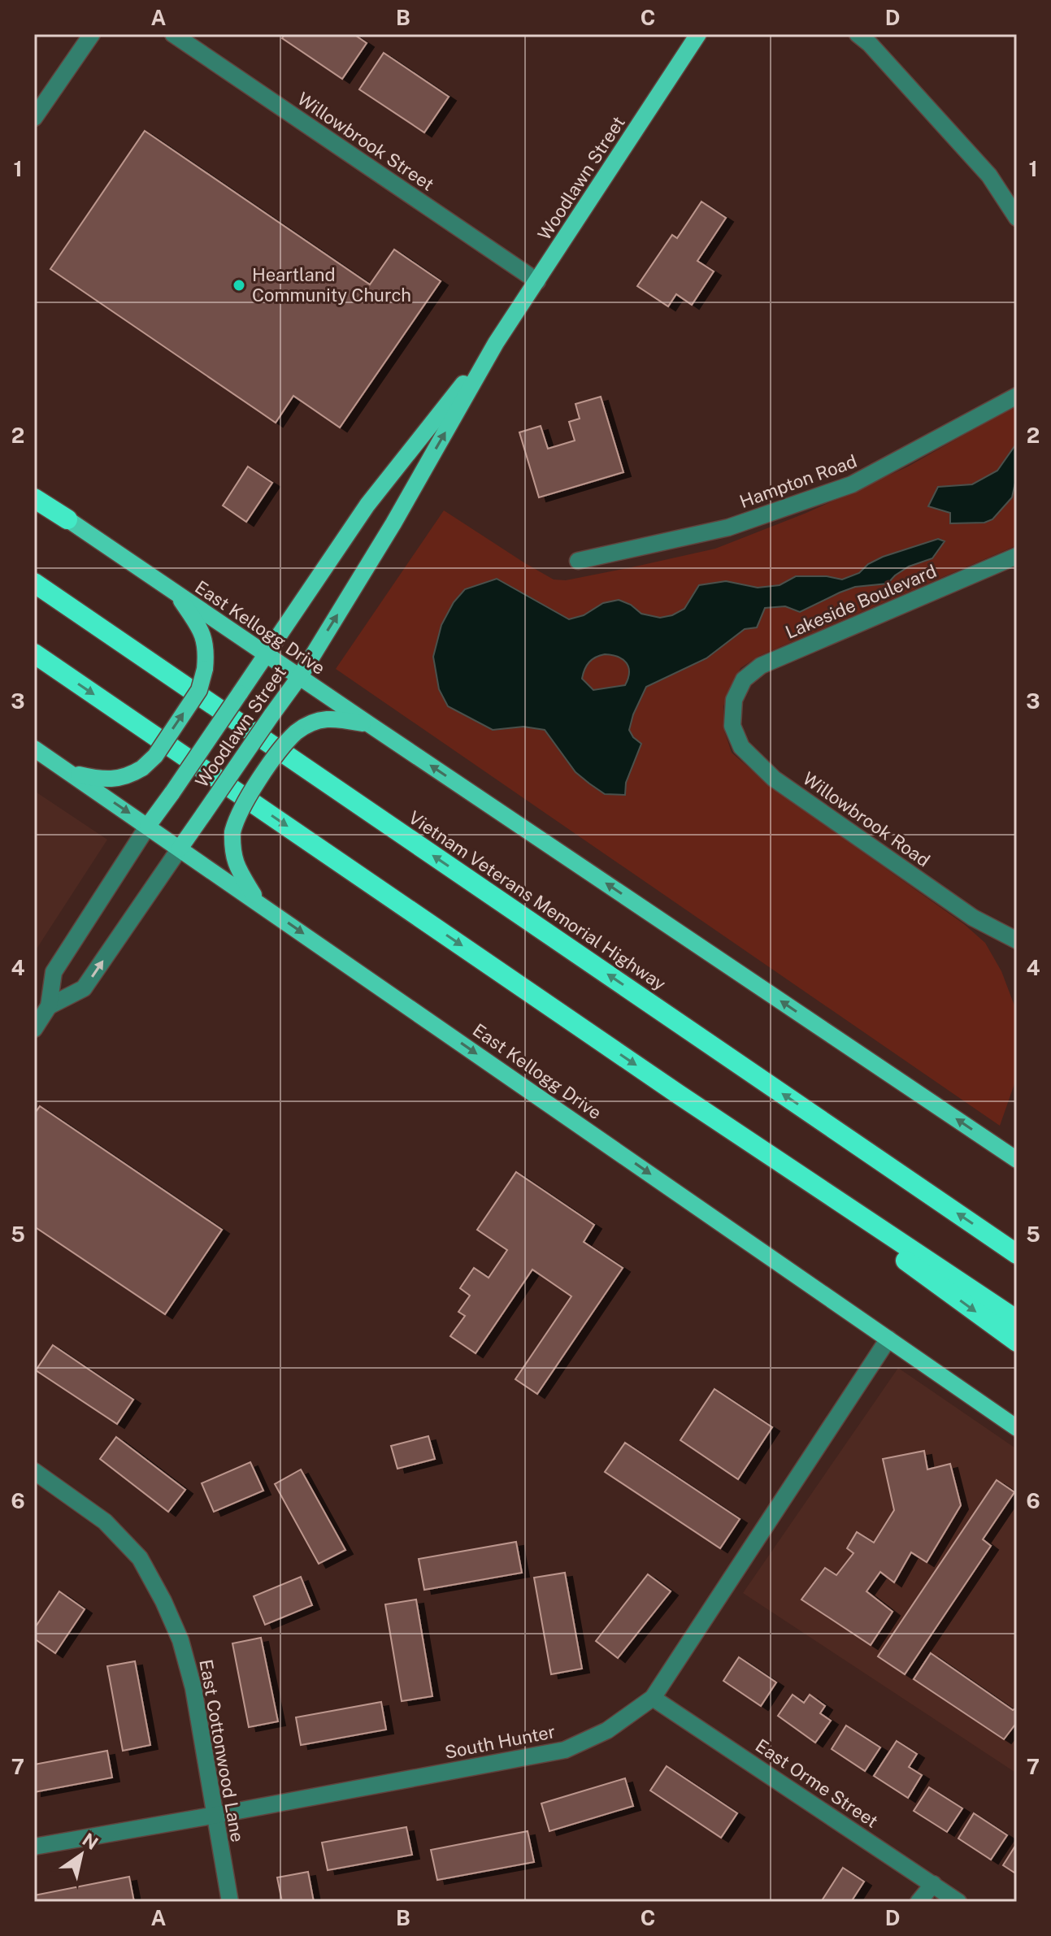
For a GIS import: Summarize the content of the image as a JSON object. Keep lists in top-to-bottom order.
{
  "streets": {
    "highway": ["Vietnam Veterans Memorial Highway"],
    "main road": ["Woodlawn Street", "East Kellogg Drive"],
    "street": [
      "Willowbrook Street",
      "Hampton Road",
      "Lakeside Boulevard",
      "Willowbrook Road",
      "South Hunter",
      "East Cottonwood Lane",
      "East Orme Street"
    ]
  },
  "crossings": [
    ["Willowbrook Street", "Woodlawn Street"],
    ["Woodlawn Street", "East Kellogg Drive"],
    ["Lakeside Boulevard", "Willowbrook Road"],
    ["East Kellogg Drive", "South Hunter"],
    ["South Hunter", "East Cottonwood Lane"],
    ["South Hunter", "East Orme Street"]
  ],
  "places": ["Heartland Community Church"],
  "north": "top right",
  "grid": {
    "columns": [
      "A",
      "B",
      "C",
      "D"
    ],
    "rows": [
      "1",
      "2",
      "3",
      "4",
      "5",
      "6",
      "7"
    ]
  }
}
